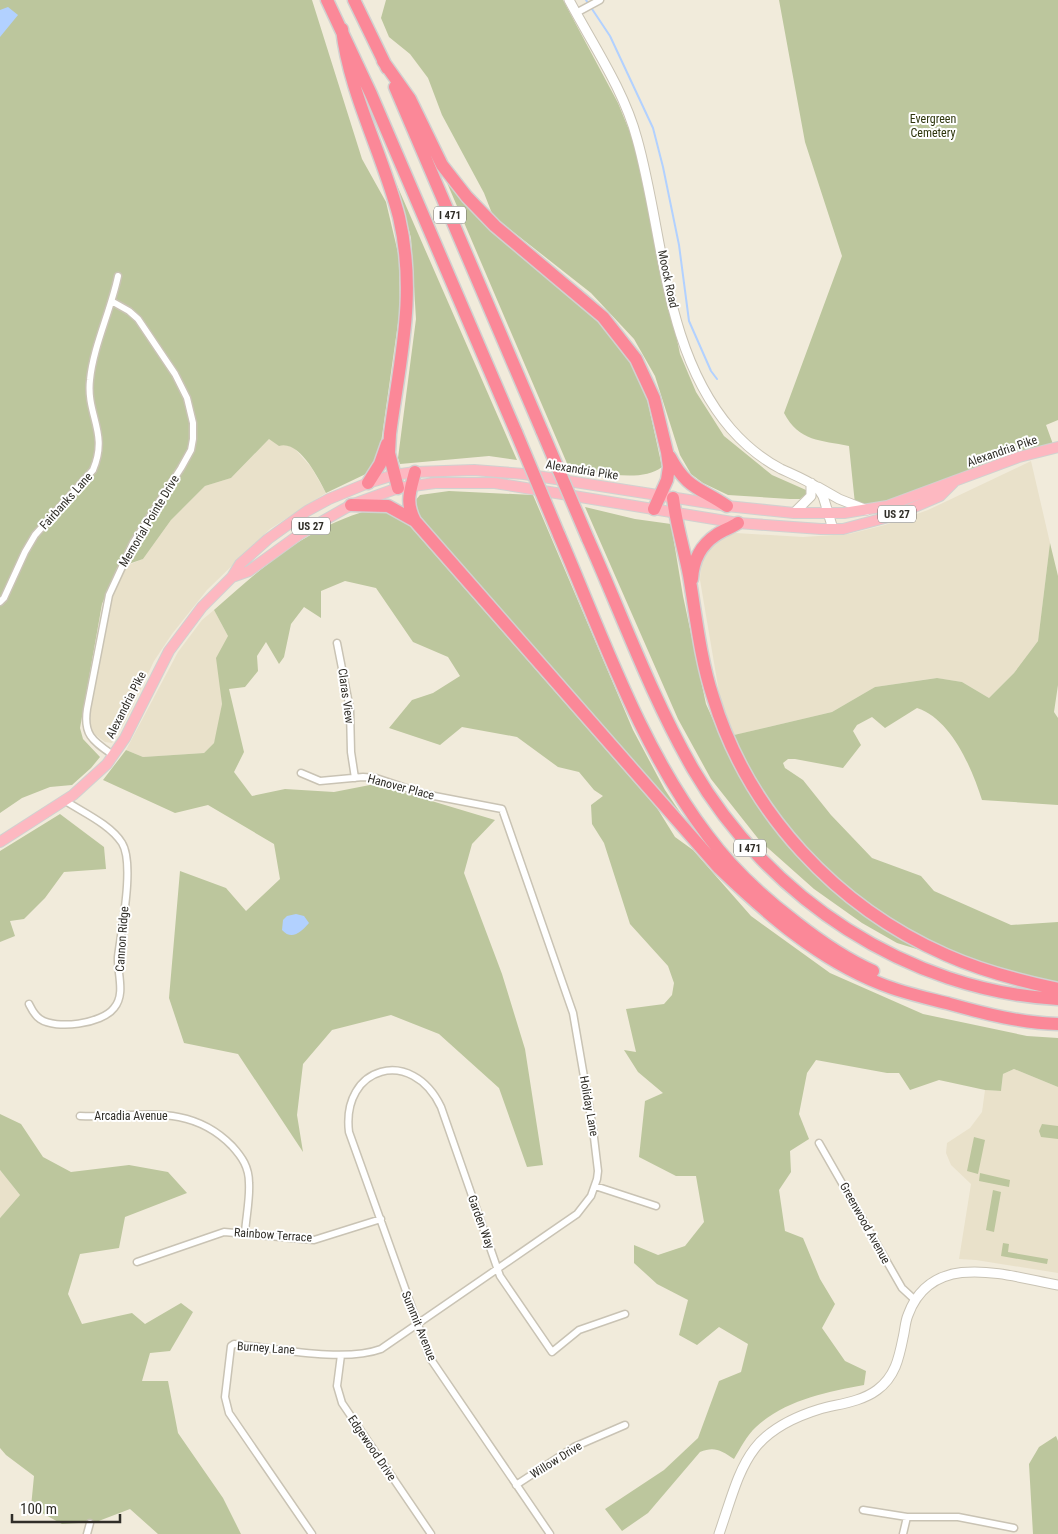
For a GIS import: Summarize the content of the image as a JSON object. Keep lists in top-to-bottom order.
{
  "streets": {
    "highway": ["I 471"],
    "main road": ["Moock Road", "Alexandria Pike", "US 27"],
    "street": [
      "Fairbanks Lane",
      "Memorial Pointe Drive",
      "Claras View",
      "Hanover Place",
      "Cannon Ridge",
      "Holiday Lane",
      "Arcadia Avenue",
      "Garden Way",
      "Greenwood Avenue",
      "Rainbow Terrace",
      "Summit Avenue",
      "Burney Lane",
      "Edgewood Drive",
      "Willow Drive"
    ]
  },
  "crossings": [
    ["Moock Road", "Alexandria Pike"],
    ["Alexandria Pike", "Memorial Pointe Drive"],
    ["Alexandria Pike", "Cannon Ridge"],
    ["Fairbanks Lane", "Memorial Pointe Drive"],
    ["Claras View", "Hanover Place"],
    ["Hanover Place", "Holiday Lane"],
    ["Holiday Lane", "Garden Way"],
    ["Holiday Lane", "Summit Avenue"],
    ["Holiday Lane", "Burney Lane"],
    ["Arcadia Avenue", "Rainbow Terrace"],
    ["Garden Way", "Summit Avenue"],
    ["Rainbow Terrace", "Summit Avenue"],
    ["Summit Avenue", "Burney Lane"],
    ["Summit Avenue", "Willow Drive"],
    ["Burney Lane", "Edgewood Drive"]
  ],
  "parks": ["Evergreen Cemetery"],
  "scale_bar": "100 m"
}
